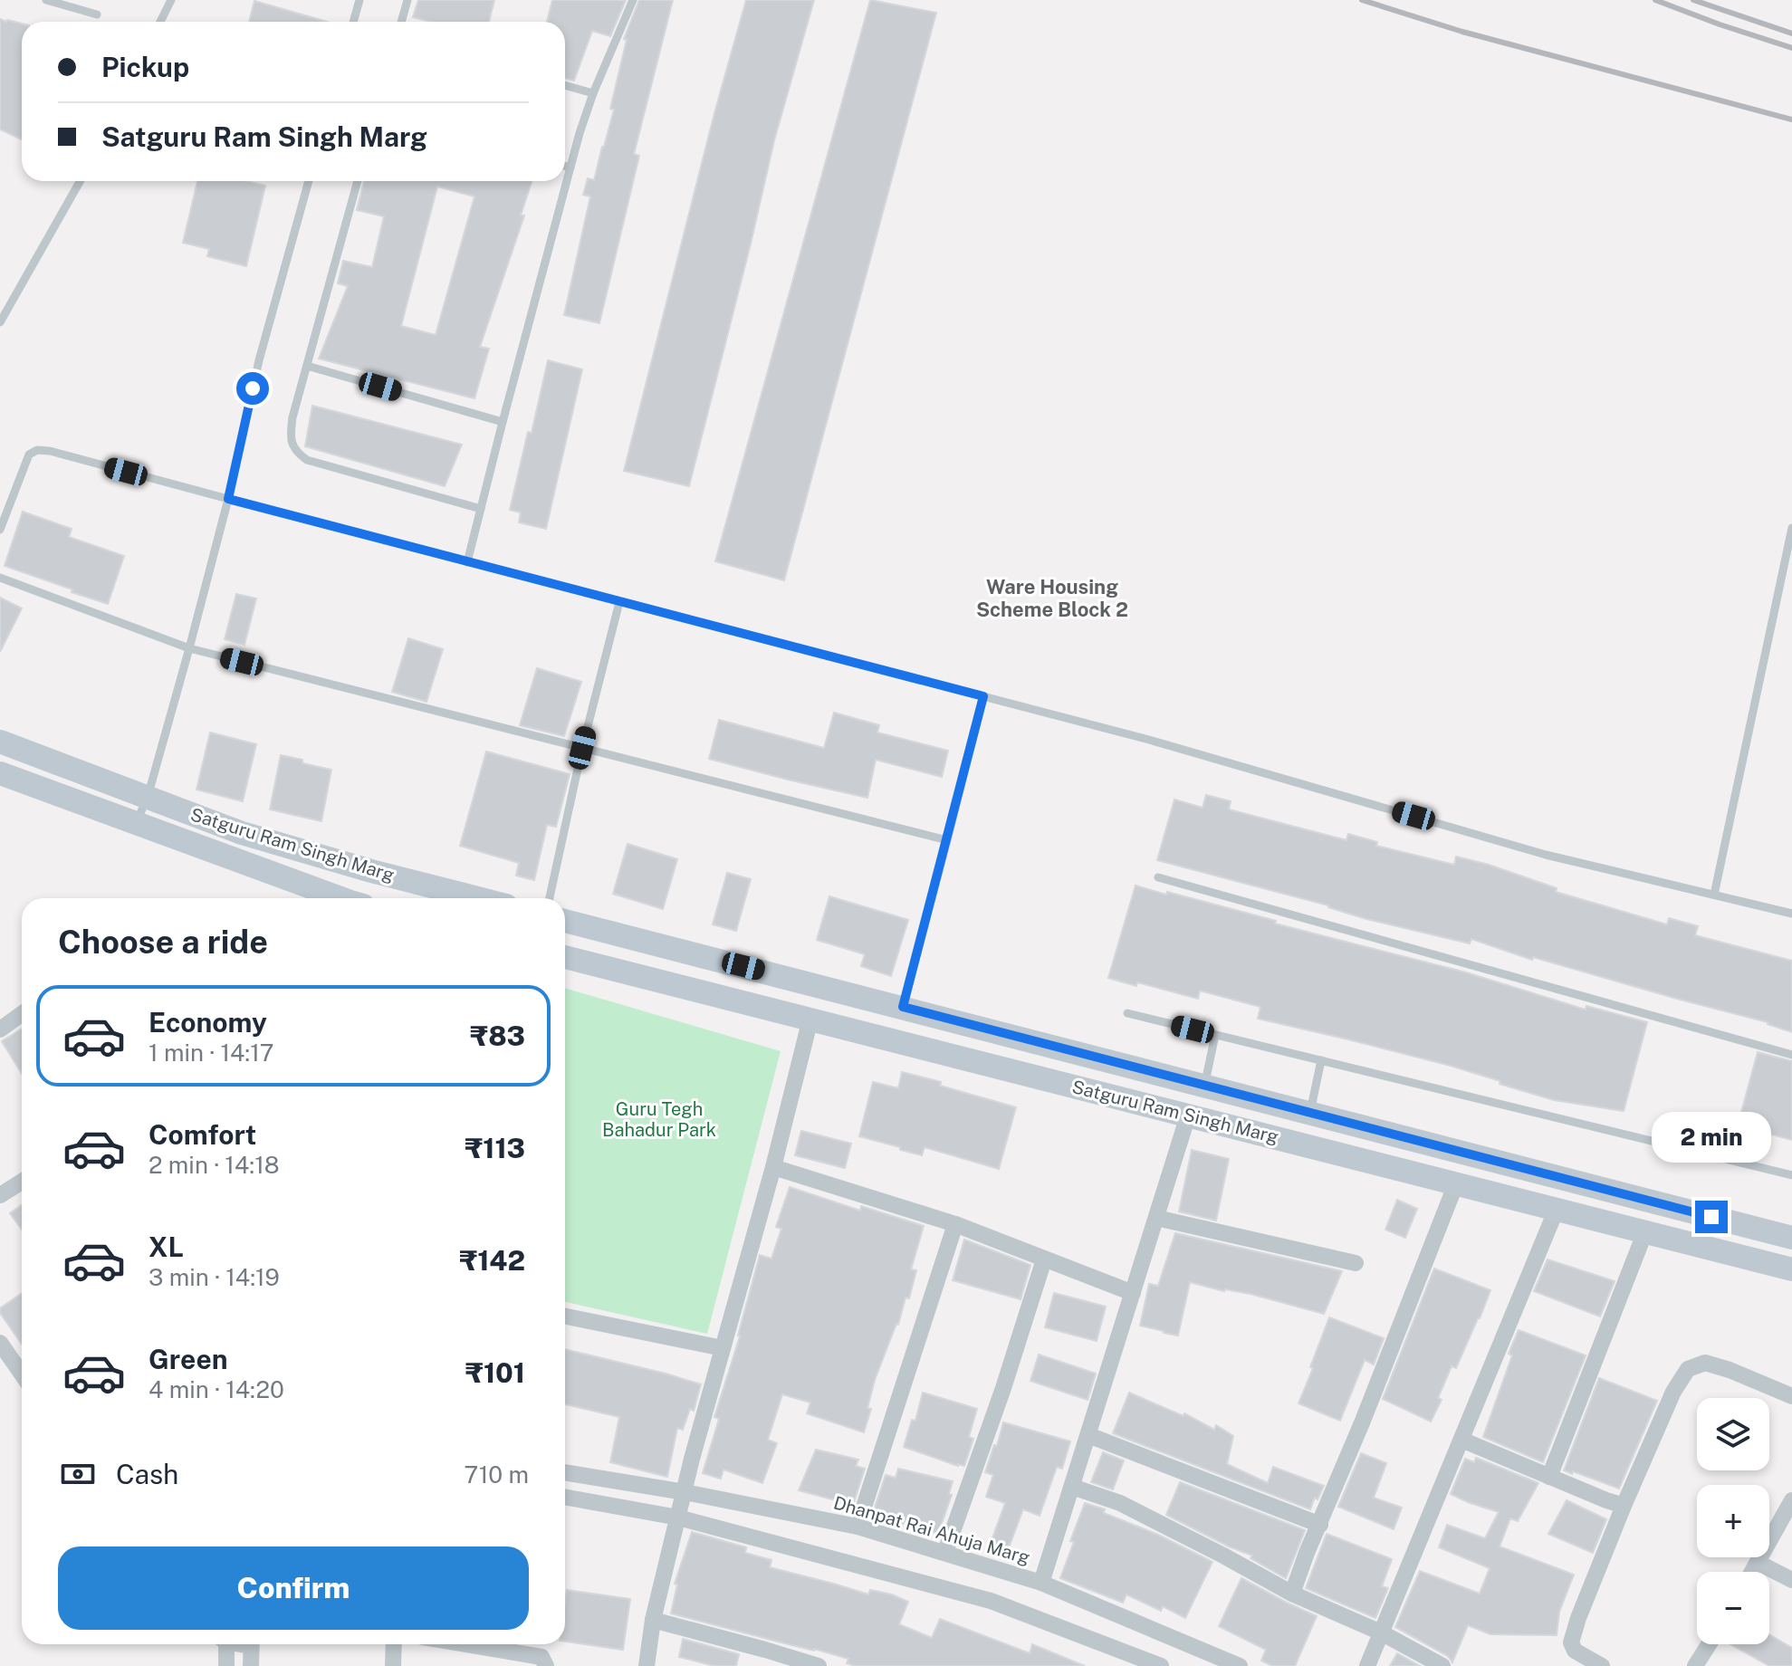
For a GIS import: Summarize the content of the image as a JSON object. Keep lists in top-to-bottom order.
{
  "streets": {
    "main road": ["Satguru Ram Singh Marg"],
    "street": ["Dhanpat Rai Ahuja Marg"]
  },
  "districts": ["Ware Housing Scheme Block 2"],
  "parks": ["Guru Tegh Bahadur Park"],
  "page": {
    "banner": ["Pickup", "Satguru Ram Singh Marg"],
    "heading": "Choose a ride",
    "list": [
      {
        "name": "Economy",
        "note": "1 min · 14:17",
        "value": "₹83"
      },
      {
        "name": "Comfort",
        "note": "2 min · 14:18",
        "value": "₹113"
      },
      {
        "name": "XL",
        "note": "3 min · 14:19",
        "value": "₹142"
      },
      {
        "name": "Green",
        "note": "4 min · 14:20",
        "value": "₹101"
      }
    ],
    "bubble": "2 min",
    "map_buttons": ["+", "−"],
    "pay": ["Cash", "710 m"],
    "buttons": "Confirm"
  }
}
